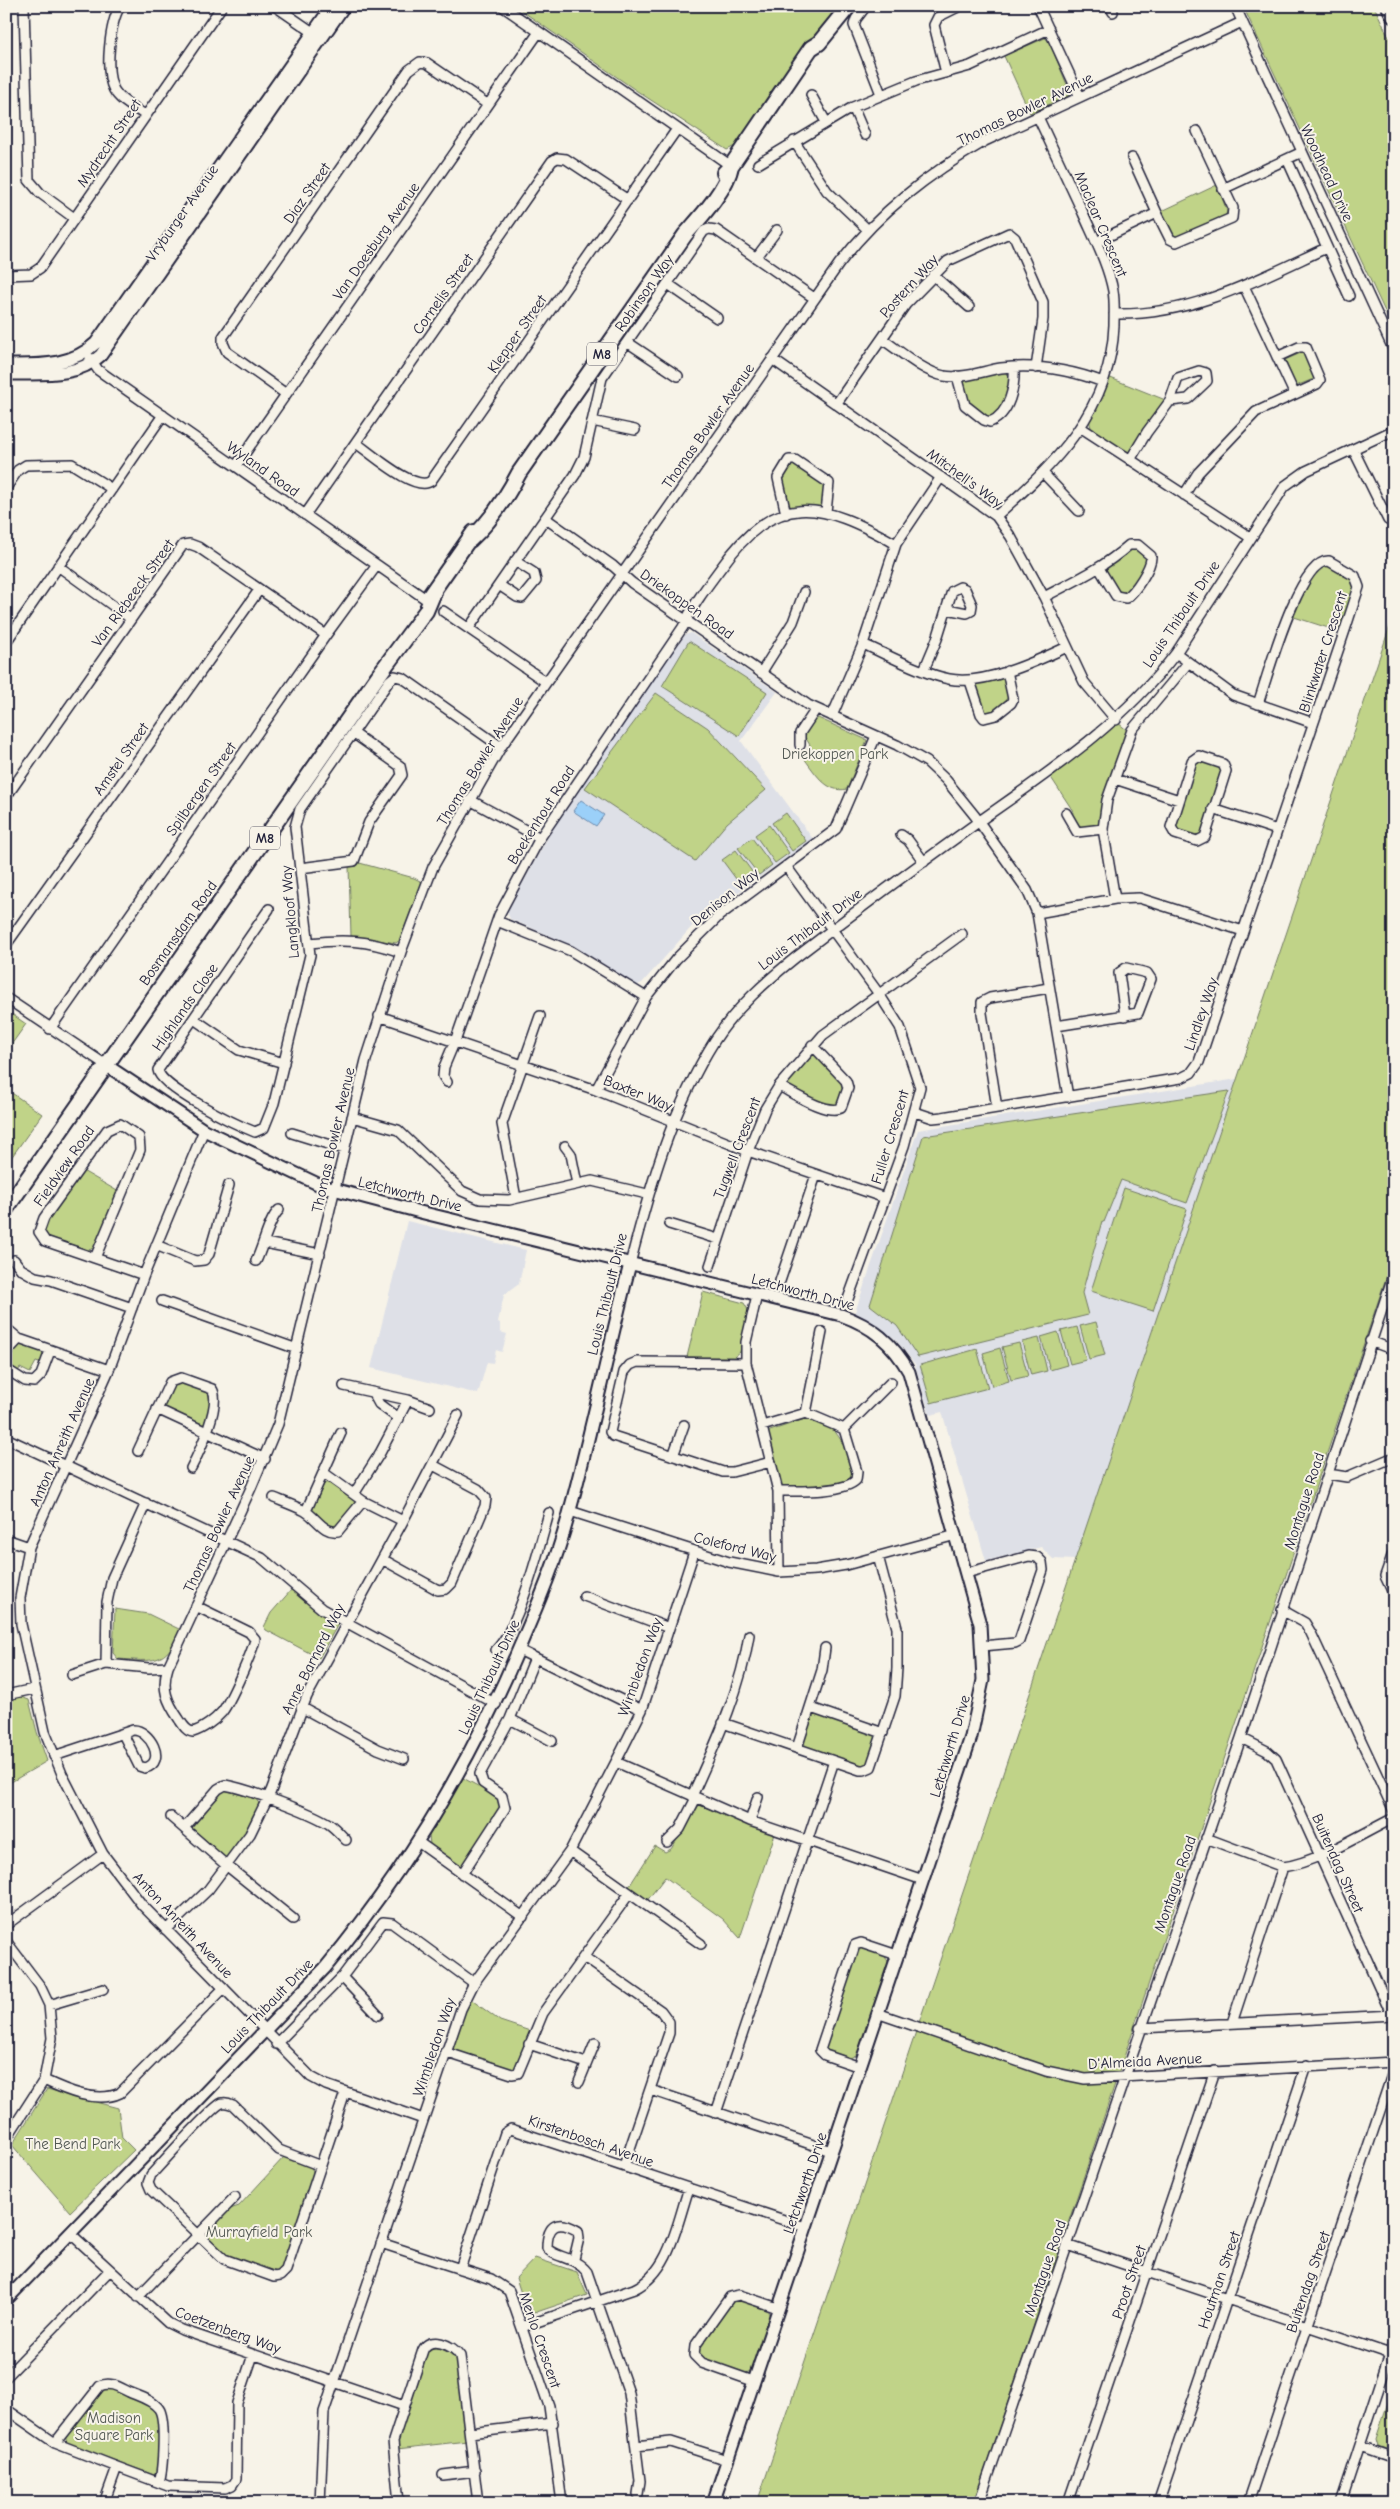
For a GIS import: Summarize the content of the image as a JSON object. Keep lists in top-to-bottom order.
{
  "streets": {
    "main road": ["M8", "Bosmansdam Road"],
    "street": [
      "Thomas Bowler Avenue",
      "Mydrecht Street",
      "Woodhead Drive",
      "Diaz Street",
      "Vryburger Avenue",
      "Maclear Crescent",
      "Van Doesburg Avenue",
      "Postern Way",
      "Robinson Way",
      "Cornelis Street",
      "Klepper Street",
      "Wyland Road",
      "Mitchell's Way",
      "Van Riebeeck Street",
      "Driekoppen Road",
      "Louis Thibault Drive",
      "Blinkwater Crescent",
      "Amstel Street",
      "Spilbergen Street",
      "Boekenhout Road",
      "Denison Way",
      "Langkloof Way",
      "Highlands Close",
      "Lindley Way",
      "Baxter Way",
      "Fuller Crescent",
      "Tugwell Crescent",
      "Fieldview Road",
      "Letchworth Drive",
      "Anton Anreith Avenue",
      "Montague Road",
      "Coleford Way",
      "Anne Barnard Way",
      "Wimbledon Way",
      "Buitendag Street",
      "D'Almeida Avenue",
      "Kirstenbosch Avenue",
      "Houtman Street",
      "Proot Street",
      "Coetzenberg Way",
      "Menlo Crescent"
    ]
  },
  "crossings": [
    ["Thomas Bowler Avenue", "Woodhead Drive"],
    ["Thomas Bowler Avenue", "Maclear Crescent"],
    ["Thomas Bowler Avenue", "Mitchell's Way"],
    ["Thomas Bowler Avenue", "Driekoppen Road"],
    ["Thomas Bowler Avenue", "Baxter Way"],
    ["Thomas Bowler Avenue", "Letchworth Drive"],
    ["Diaz Street", "Van Doesburg Avenue"],
    ["Vryburger Avenue", "Wyland Road"],
    ["Maclear Crescent", "Mitchell's Way"],
    ["Van Doesburg Avenue", "Wyland Road"],
    ["Postern Way", "Mitchell's Way"],
    ["Robinson Way", "Driekoppen Road"],
    ["Cornelis Street", "Klepper Street"],
    ["Cornelis Street", "Wyland Road"],
    ["Wyland Road", "Spilbergen Street"],
    ["Wyland Road", "Bosmansdam Road"],
    ["Mitchell's Way", "Louis Thibault Drive"],
    ["Van Riebeeck Street", "Amstel Street"],
    ["Van Riebeeck Street", "Spilbergen Street"],
    ["Driekoppen Road", "Louis Thibault Drive"],
    ["Driekoppen Road", "Boekenhout Road"],
    ["Driekoppen Road", "Denison Way"],
    ["Driekoppen Road", "Lindley Way"],
    ["Louis Thibault Drive", "Baxter Way"],
    ["Louis Thibault Drive", "Fuller Crescent"],
    ["Louis Thibault Drive", "Letchworth Drive"],
    ["Louis Thibault Drive", "Anton Anreith Avenue"],
    ["Louis Thibault Drive", "Coleford Way"],
    ["Louis Thibault Drive", "Coetzenberg Way"],
    ["Blinkwater Crescent", "Lindley Way"],
    ["Boekenhout Road", "Baxter Way"],
    ["Denison Way", "Baxter Way"],
    ["Denison Way", "Fuller Crescent"],
    ["Langkloof Way", "Bosmansdam Road"],
    ["Langkloof Way", "Highlands Close"],
    ["Bosmansdam Road", "Letchworth Drive"],
    ["Lindley Way", "Fuller Crescent"],
    ["Baxter Way", "Fuller Crescent"],
    ["Baxter Way", "Tugwell Crescent"],
    ["Fuller Crescent", "Tugwell Crescent"],
    ["Fieldview Road", "Anton Anreith Avenue"],
    ["Letchworth Drive", "Anton Anreith Avenue"],
    ["Letchworth Drive", "Coleford Way"],
    ["Letchworth Drive", "D'Almeida Avenue"],
    ["Letchworth Drive", "Kirstenbosch Avenue"],
    ["Anton Anreith Avenue", "Anne Barnard Way"],
    ["Anton Anreith Avenue", "Wimbledon Way"],
    ["Montague Road", "Buitendag Street"],
    ["Montague Road", "D'Almeida Avenue"],
    ["Coleford Way", "Wimbledon Way"],
    ["Wimbledon Way", "Coetzenberg Way"],
    ["Wimbledon Way", "Menlo Crescent"],
    ["D'Almeida Avenue", "Houtman Street"],
    ["D'Almeida Avenue", "Proot Street"],
    ["Kirstenbosch Avenue", "Menlo Crescent"]
  ],
  "parks": [
    "Driekoppen Park",
    "The Bend Park",
    "Murrayfield Park",
    "Madison Square Park"
  ]
}
